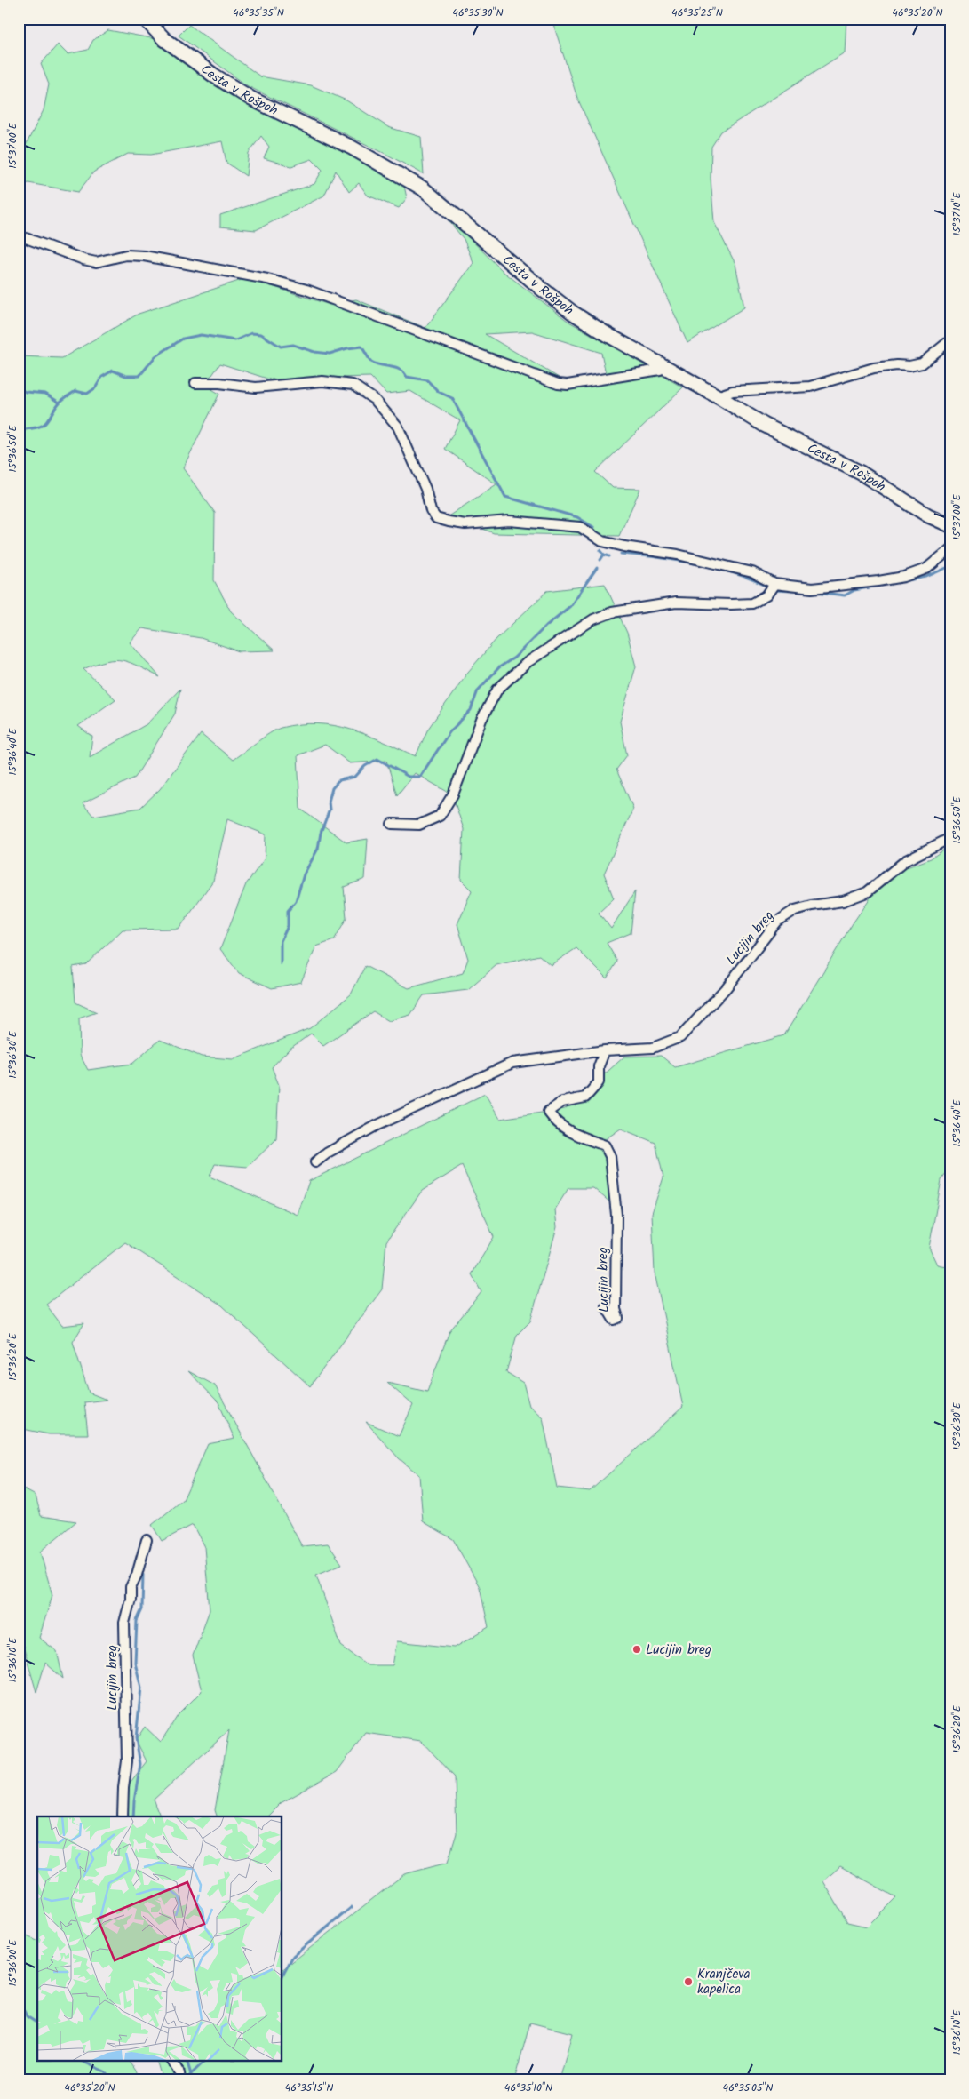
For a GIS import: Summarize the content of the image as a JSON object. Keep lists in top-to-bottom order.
{
  "streets": {
    "street": ["Cesta v Rošpoh", "Lucijin breg"]
  },
  "places": ["Lucijin breg", "Kranjčeva kapelica"],
  "coordinates": [
    "46°35'35\"N",
    "46°35'30\"N",
    "46°35'25\"N",
    "46°35'20\"N",
    "15°37'00\"E",
    "15°37'10\"E",
    "15°36'50\"E",
    "15°36'40\"E",
    "15°36'30\"E",
    "15°36'20\"E",
    "15°36'10\"E",
    "15°36'00\"E",
    "46°35'15\"N",
    "46°35'10\"N",
    "46°35'05\"N"
  ]
}
